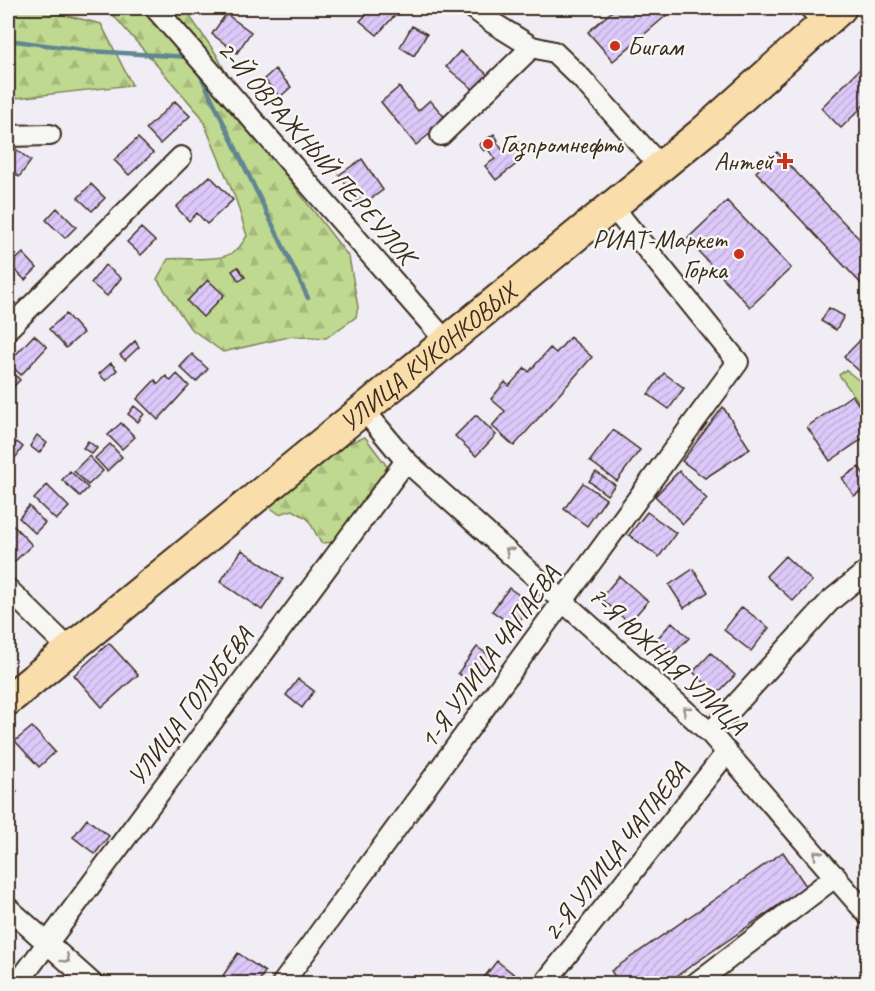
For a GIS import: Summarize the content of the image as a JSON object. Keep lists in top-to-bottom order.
{
  "streets": {
    "main road": ["УЛИЦА КУКОНКОВЫХ"],
    "street": [
      "2-Й ОВРАЖНЫЙ ПЕРЕУЛОК",
      "1-Я УЛИЦА ЧАПАЕВА",
      "7-Я ЮЖНАЯ УЛИЦА",
      "УЛИЦА ГОЛУБЕВА",
      "2-Я УЛИЦА ЧАПАЕВА"
    ]
  },
  "crossings": [
    ["2-Й ОВРАЖНЫЙ ПЕРЕУЛОК", "УЛИЦА КУКОНКОВЫХ"],
    ["УЛИЦА КУКОНКОВЫХ", "1-Я УЛИЦА ЧАПАЕВА"],
    ["УЛИЦА КУКОНКОВЫХ", "7-Я ЮЖНАЯ УЛИЦА"],
    ["1-Я УЛИЦА ЧАПАЕВА", "7-Я ЮЖНАЯ УЛИЦА"],
    ["7-Я ЮЖНАЯ УЛИЦА", "УЛИЦА ГОЛУБЕВА"],
    ["7-Я ЮЖНАЯ УЛИЦА", "2-Я УЛИЦА ЧАПАЕВА"]
  ],
  "one_way": ["7-Я ЮЖНАЯ УЛИЦА"],
  "places": {
    "other": ["Бигам", "Газпромнефть", "РИАТ-Маркет Горка"],
    "health": ["Антей"]
  }
}
